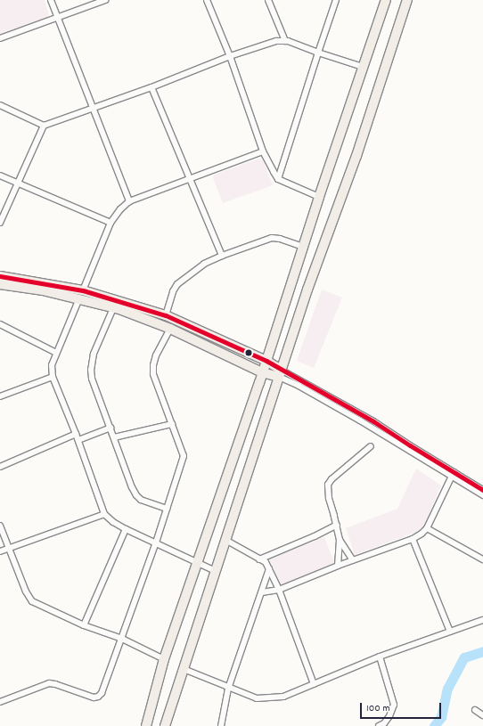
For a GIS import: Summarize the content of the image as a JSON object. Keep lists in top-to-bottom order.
{
  "scale_bar": "100 m"
}
